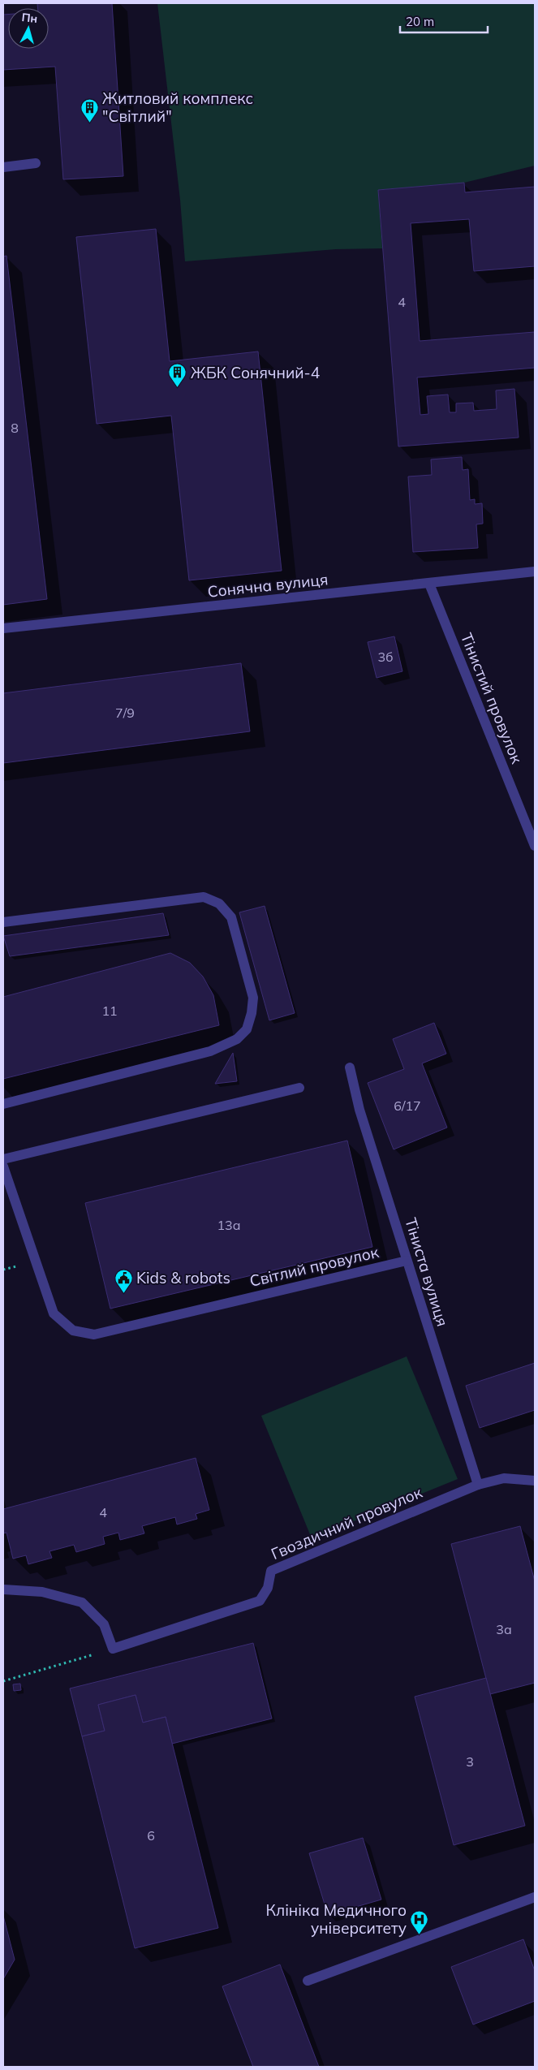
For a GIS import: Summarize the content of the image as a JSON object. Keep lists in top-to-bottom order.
{
  "streets": {
    "street": [
      "Сонячна вулиця",
      "Тінистий провулок",
      "Світлий провулок",
      "Тіниста вулиця",
      "Гвоздичний провулок"
    ]
  },
  "crossings": [
    ["Сонячна вулиця", "Тінистий провулок"],
    ["Світлий провулок", "Тіниста вулиця"],
    ["Тіниста вулиця", "Гвоздичний провулок"]
  ],
  "places": {
    "building": ["Житловий комплекс \"Світлий\"", "ЖБК Сонячний-4"],
    "public building": ["Kids & robots"],
    "hospital": ["Клініка Медичного університету"]
  },
  "house_numbers": [
    "4",
    "8",
    "3б",
    "7/9",
    "11",
    "6/17",
    "13а",
    "4",
    "3а",
    "3",
    "6"
  ],
  "scale_bar": "20 m",
  "north": "top"
}
